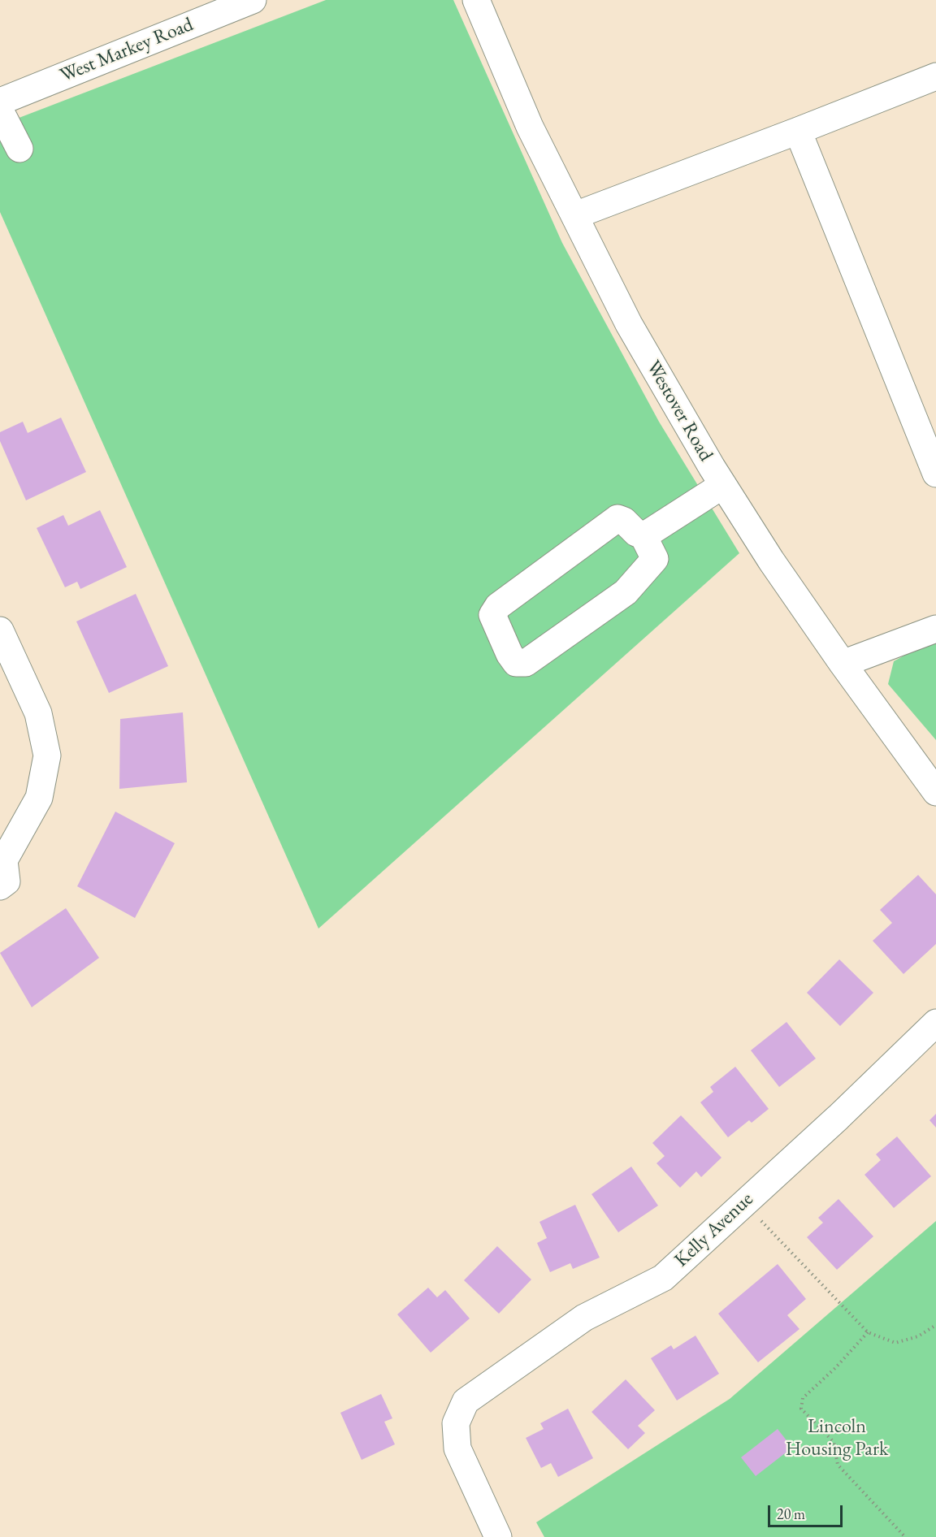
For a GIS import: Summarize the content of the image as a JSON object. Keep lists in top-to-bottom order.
{
  "streets": {
    "street": ["West Markey Road", "Westover Road", "Kelly Avenue"]
  },
  "parks": ["Lincoln Housing Park"],
  "scale_bar": "20 m"
}
